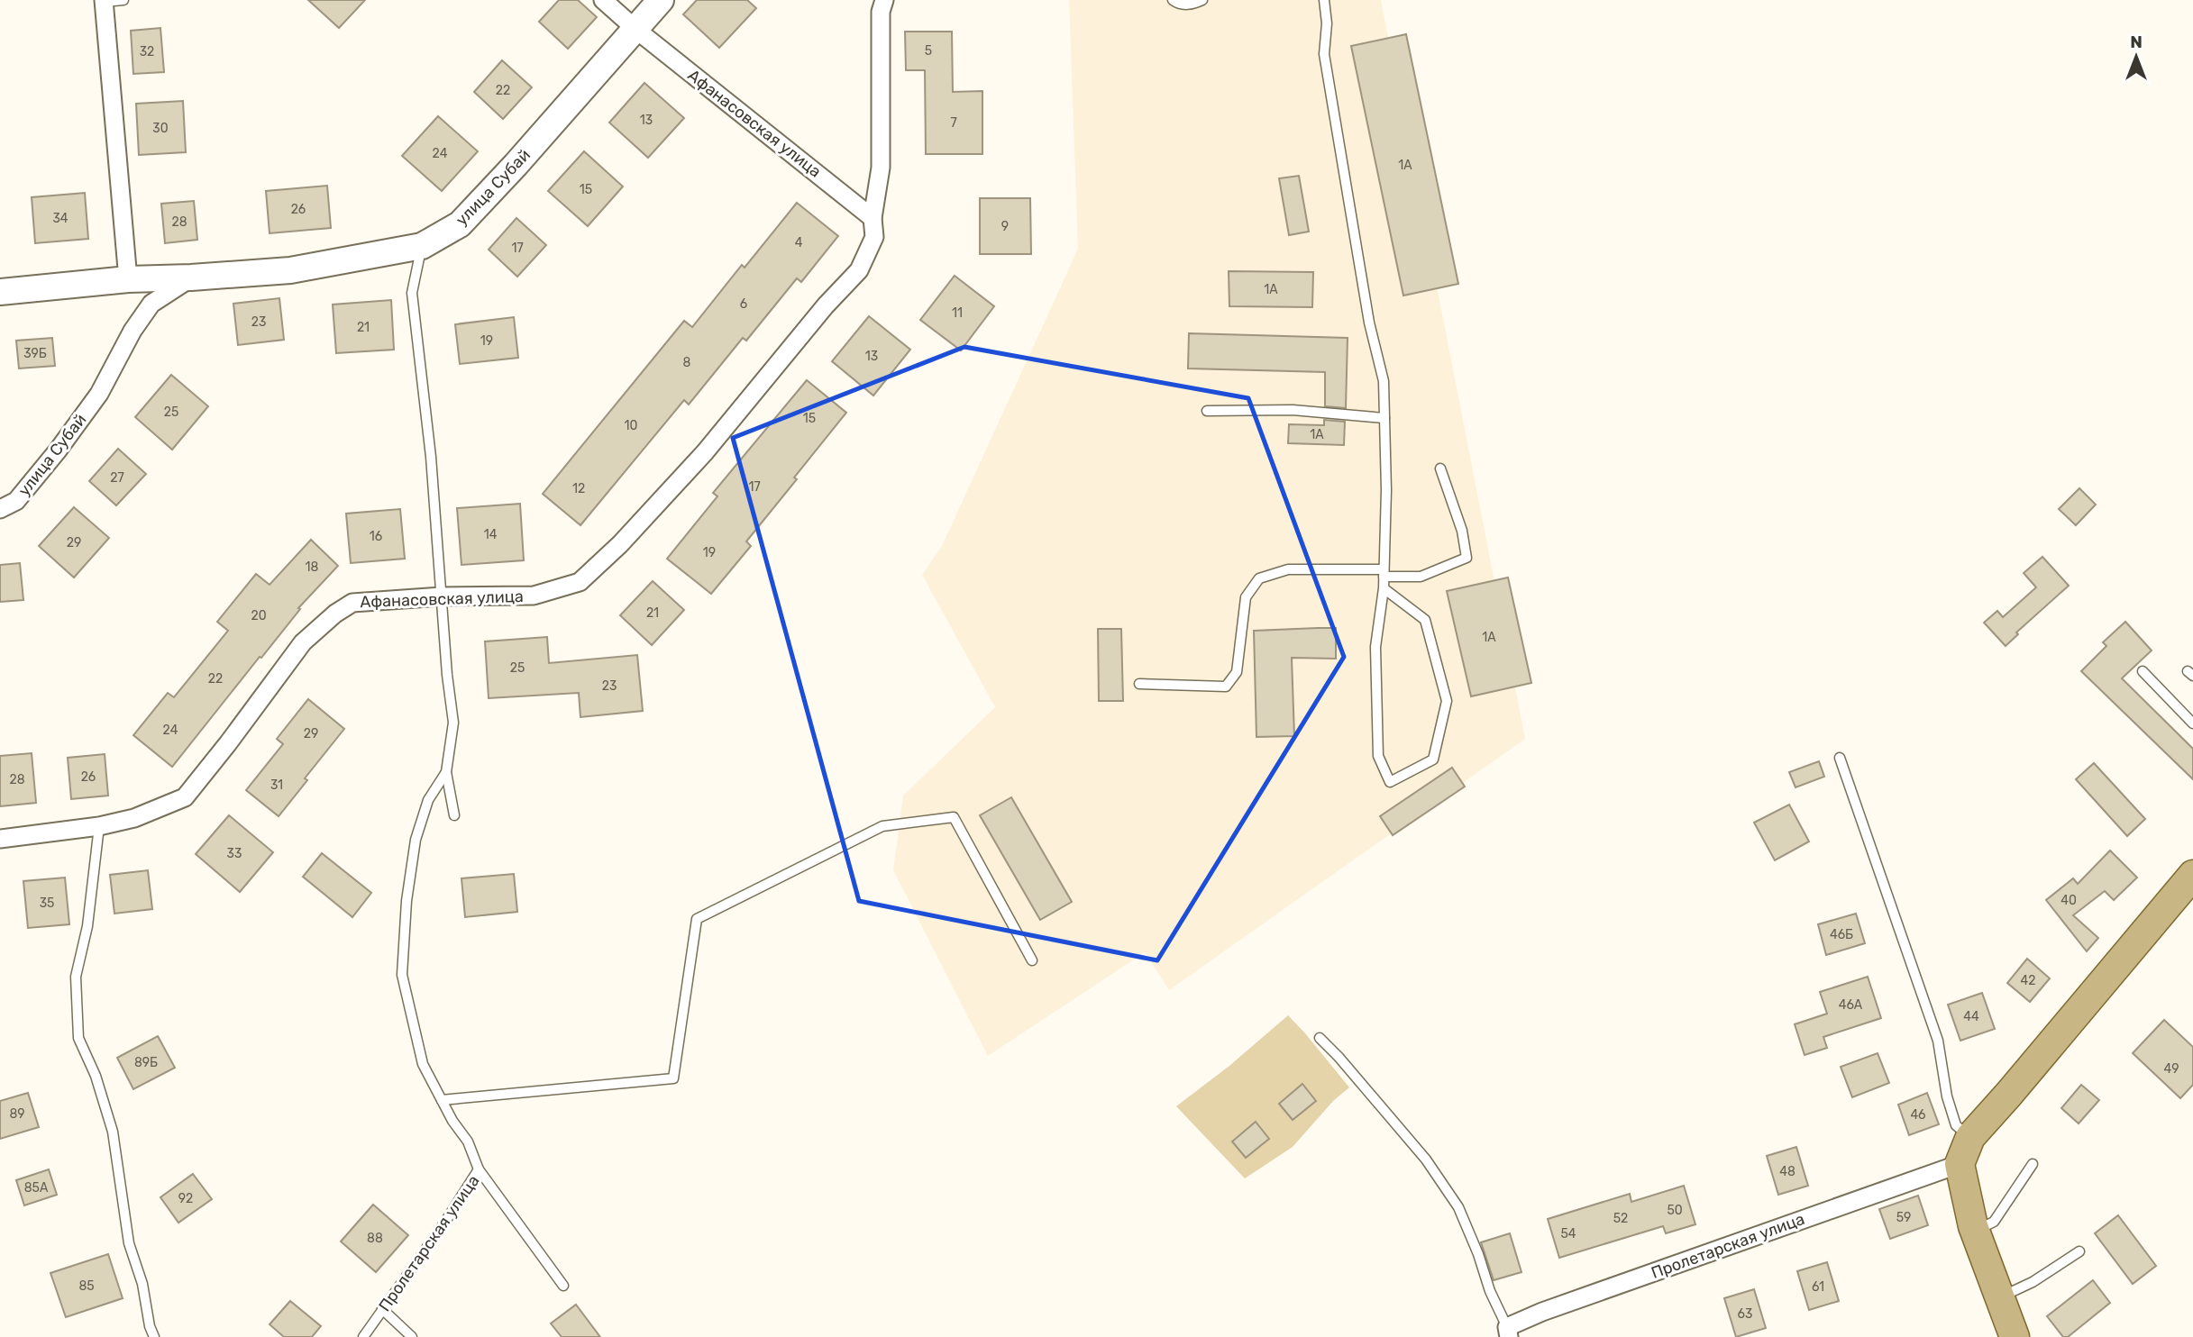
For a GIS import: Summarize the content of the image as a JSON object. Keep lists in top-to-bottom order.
{
  "streets": {
    "street": ["Афанасовская улица", "улица Субай", "Пролетарская улица"]
  },
  "crossings": [
    ["Афанасовская улица", "улица Субай"]
  ],
  "house_numbers": [
    "5",
    "32",
    "22",
    "13",
    "7",
    "30",
    "24",
    "1А",
    "15",
    "26",
    "34",
    "28",
    "9",
    "4",
    "17",
    "1А",
    "6",
    "11",
    "23",
    "21",
    "19",
    "39Б",
    "13",
    "8",
    "25",
    "15",
    "10",
    "1А",
    "27",
    "17",
    "12",
    "14",
    "16",
    "29",
    "19",
    "18",
    "21",
    "20",
    "1А",
    "25",
    "22",
    "23",
    "24",
    "29",
    "26",
    "28",
    "31",
    "33",
    "40",
    "35",
    "46Б",
    "42",
    "46А",
    "44",
    "89Б",
    "49",
    "89",
    "46",
    "48",
    "85А",
    "92",
    "50",
    "59",
    "52",
    "54",
    "88",
    "85",
    "61",
    "63"
  ],
  "north": "top"
}
